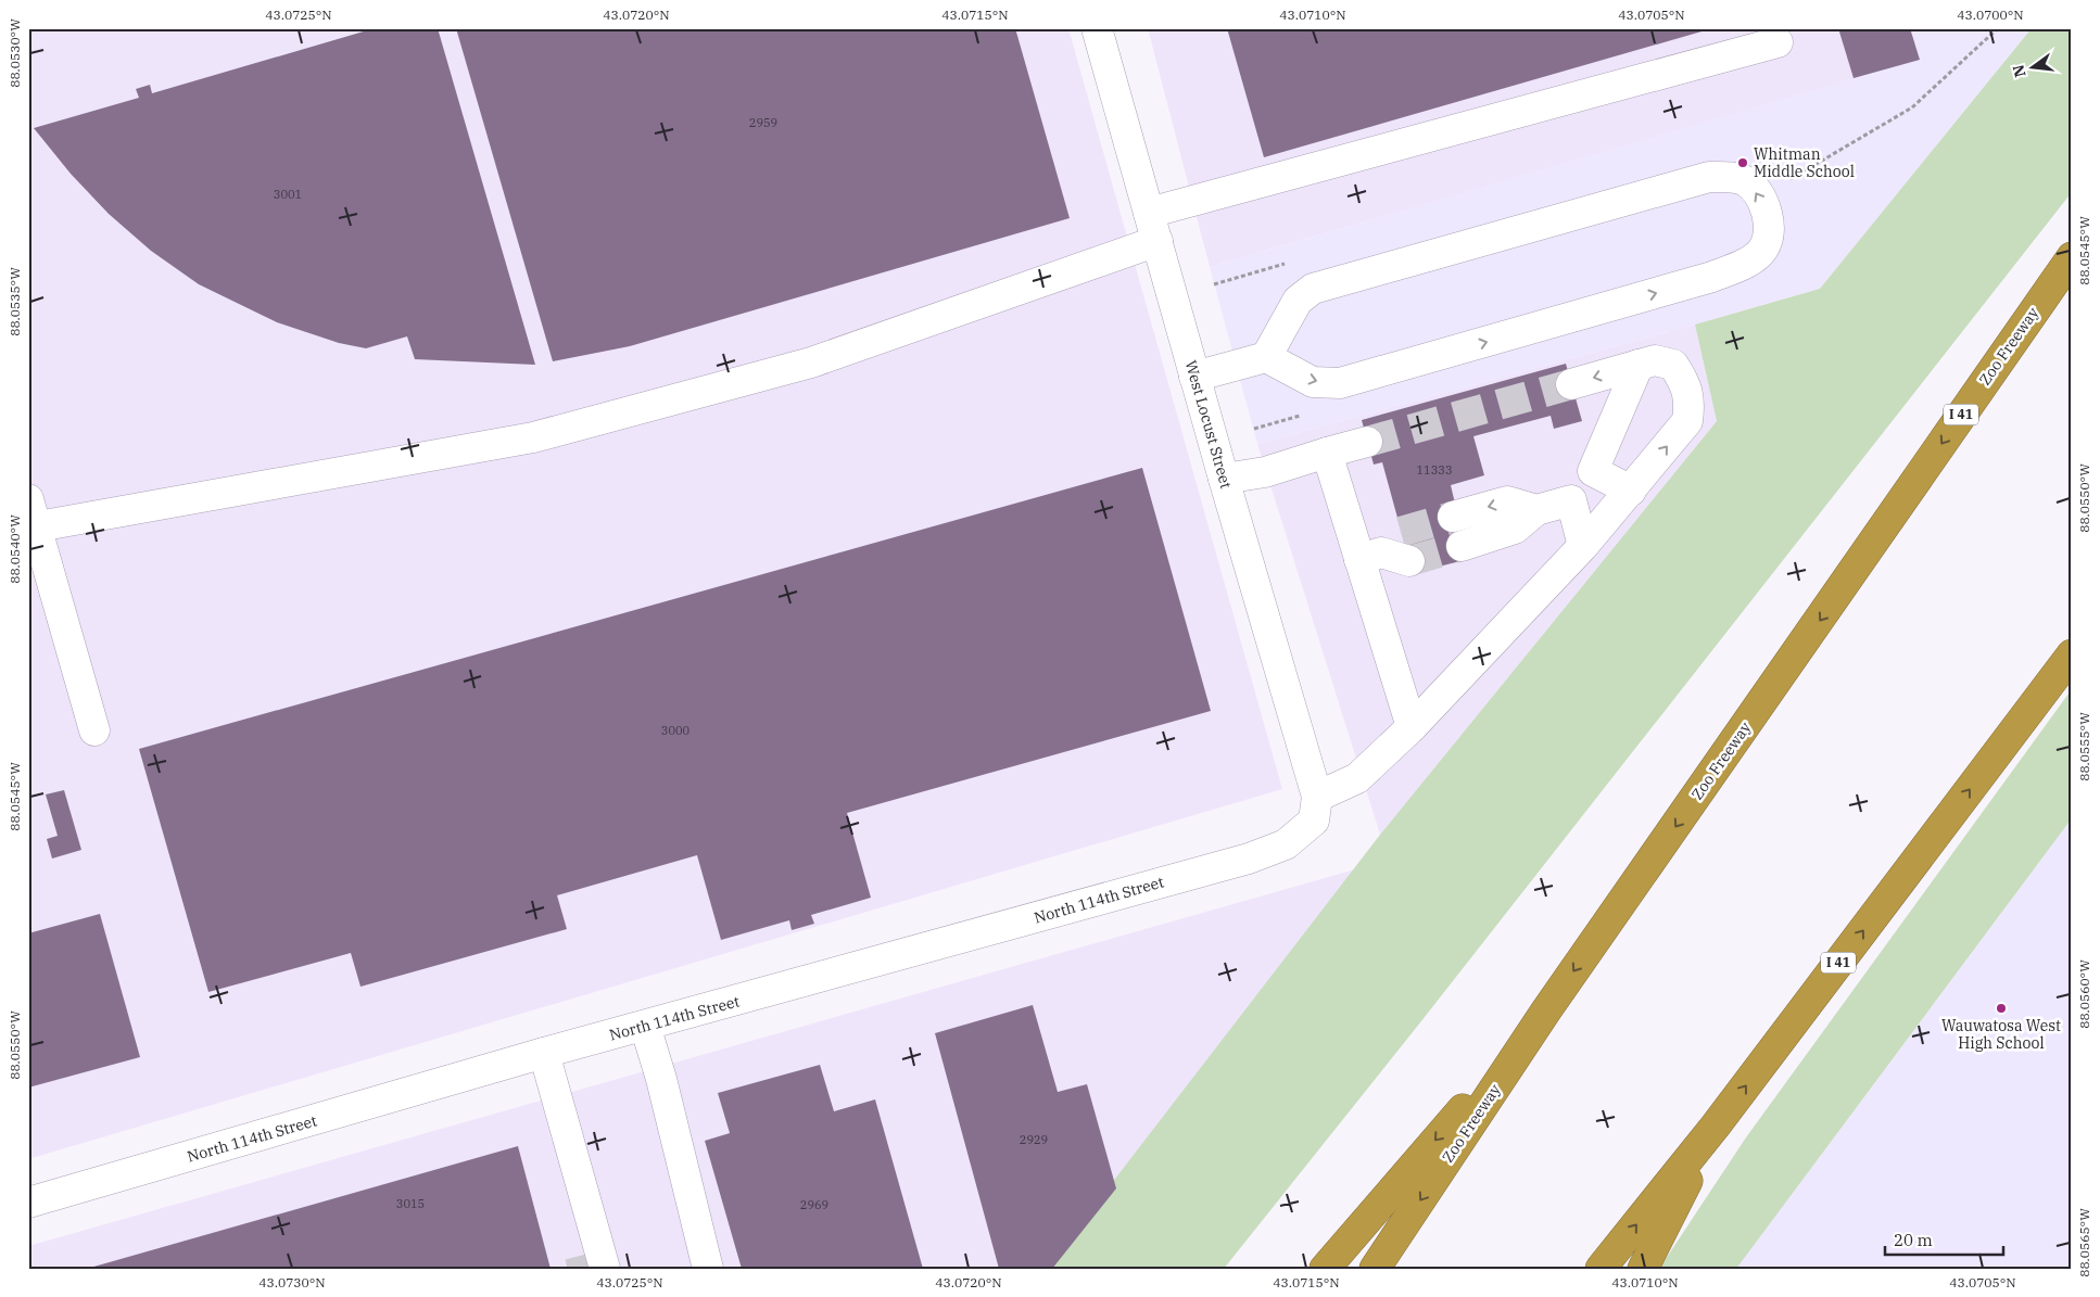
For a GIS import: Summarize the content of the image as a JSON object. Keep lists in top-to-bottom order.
{
  "streets": {
    "highway": ["Zoo Freeway", "I 41"],
    "street": ["West Locust Street", "North 114th Street"]
  },
  "crossings": [
    ["West Locust Street", "North 114th Street"]
  ],
  "places": ["Whitman Middle School", "Wauwatosa West High School"],
  "house_numbers": [
    "2959",
    "3001",
    "11333",
    "3000",
    "2929",
    "3015",
    "2969"
  ],
  "scale_bar": "20 m",
  "north": "left",
  "coordinates": [
    "43.0725°N",
    "43.0720°N",
    "43.0715°N",
    "43.0710°N",
    "43.0705°N",
    "43.0700°N",
    "88.0530°W",
    "88.0545°W",
    "88.0535°W",
    "88.0550°W",
    "88.0540°W",
    "88.0555°W",
    "88.0560°W",
    "88.0565°W",
    "43.0730°N"
  ]
}
